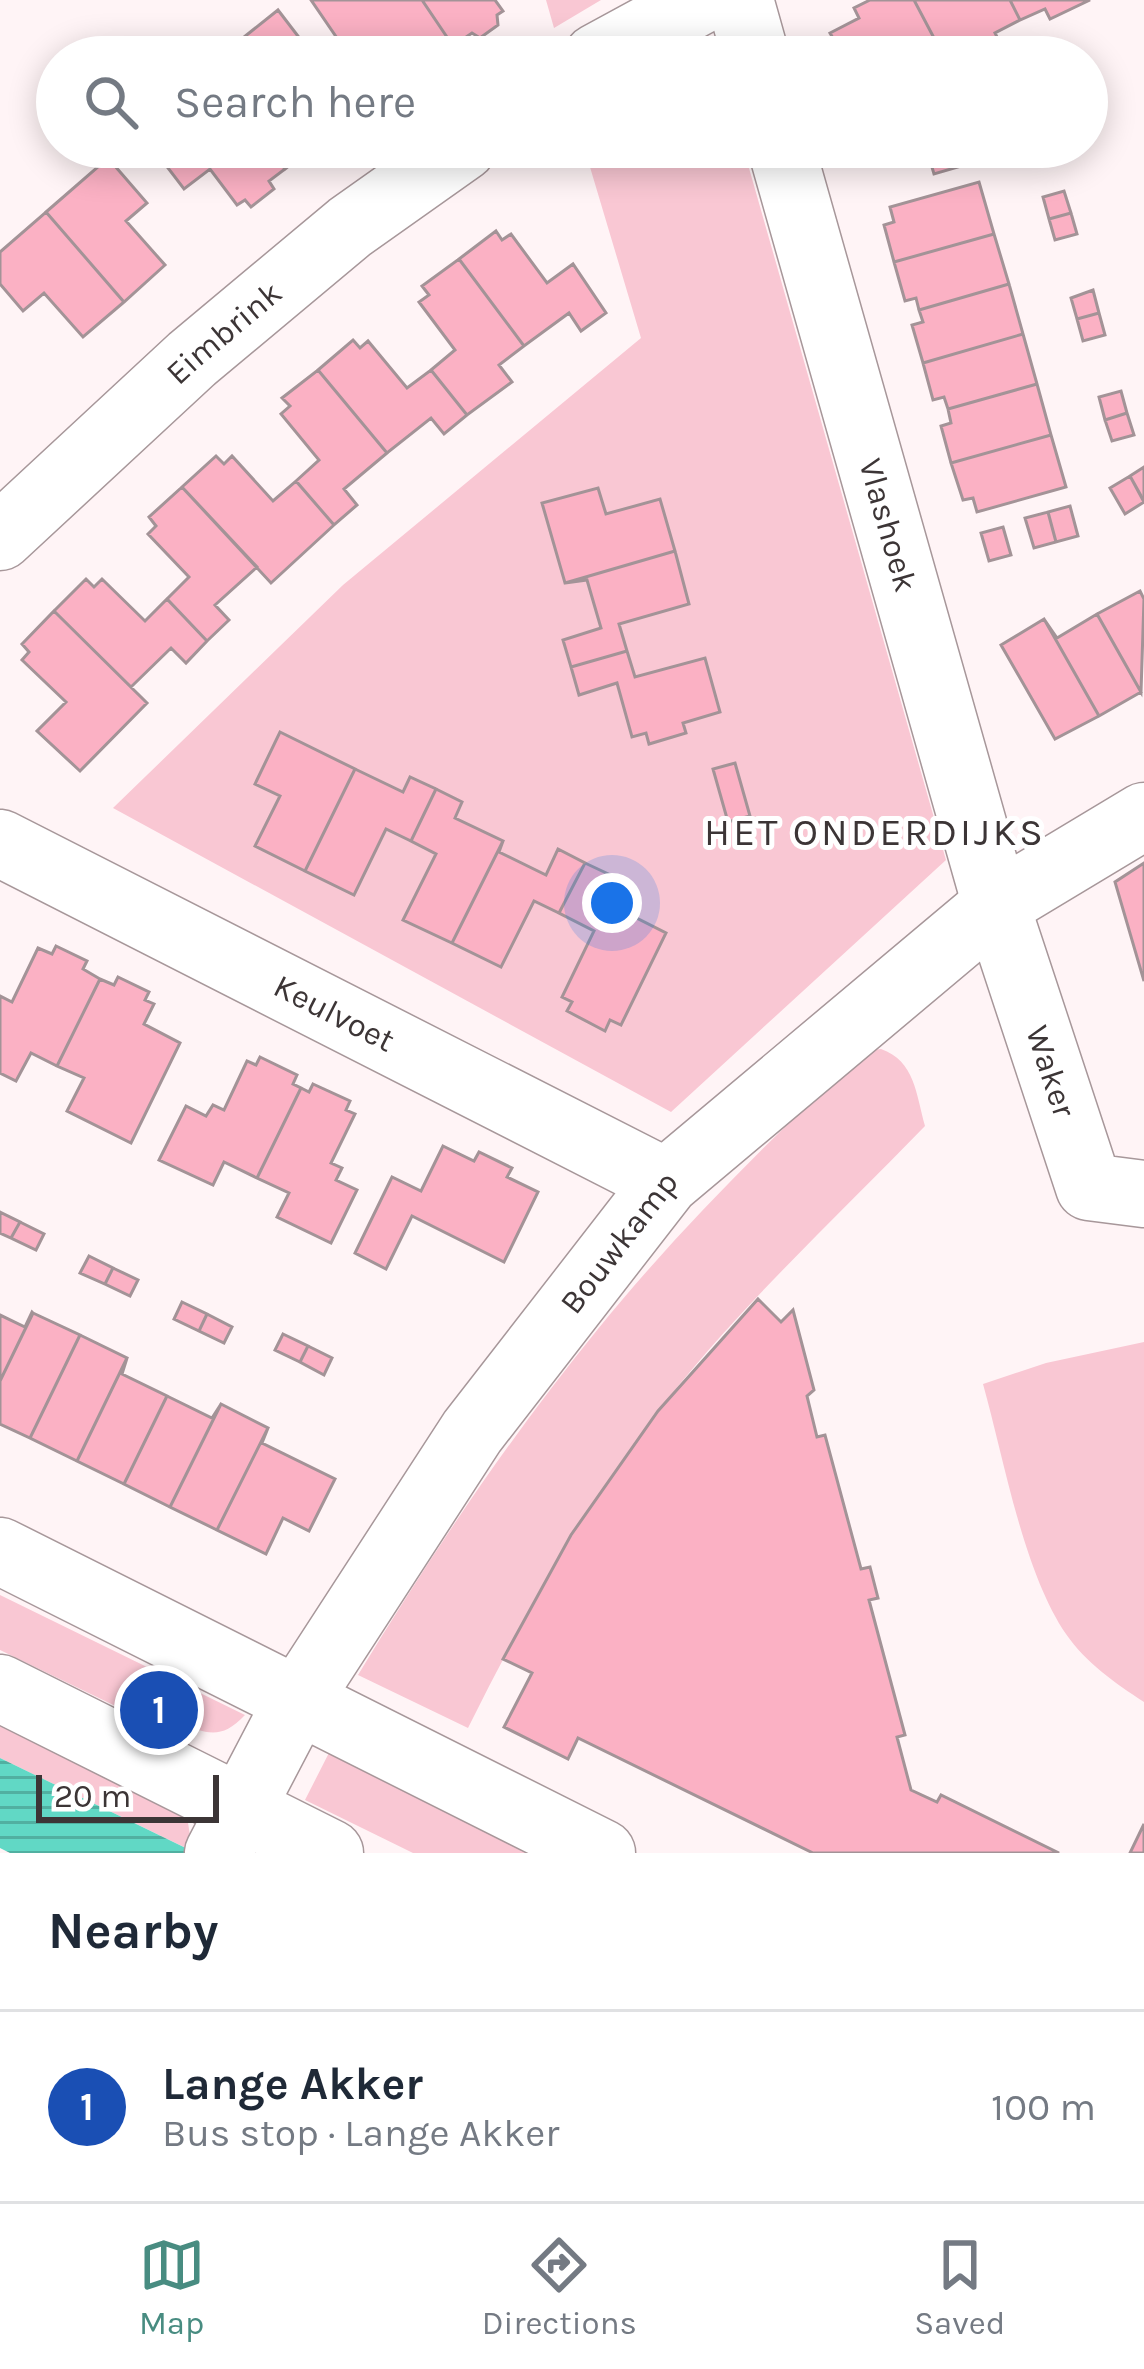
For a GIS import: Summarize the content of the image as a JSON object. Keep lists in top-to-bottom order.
{
  "streets": {
    "street": [
      "Eimbrink",
      "Vlashoek",
      "Keulvoet",
      "Waker",
      "Bouwkamp"
    ]
  },
  "crossings": [
    ["Vlashoek", "Waker"],
    ["Vlashoek", "Bouwkamp"],
    ["Keulvoet", "Bouwkamp"],
    ["Waker", "Bouwkamp"]
  ],
  "districts": ["HET ONDERDIJKS"],
  "scale_bar": "20 m",
  "page": {
    "search": "Search here",
    "pins": "1",
    "scale": "20 m",
    "heading": "Nearby",
    "list": [
      {
        "mark": "1",
        "name": "Lange Akker",
        "note": "Bus stop · Lange Akker",
        "value": "100 m"
      }
    ],
    "nav": ["Map", "Directions", "Saved"]
  }
}
